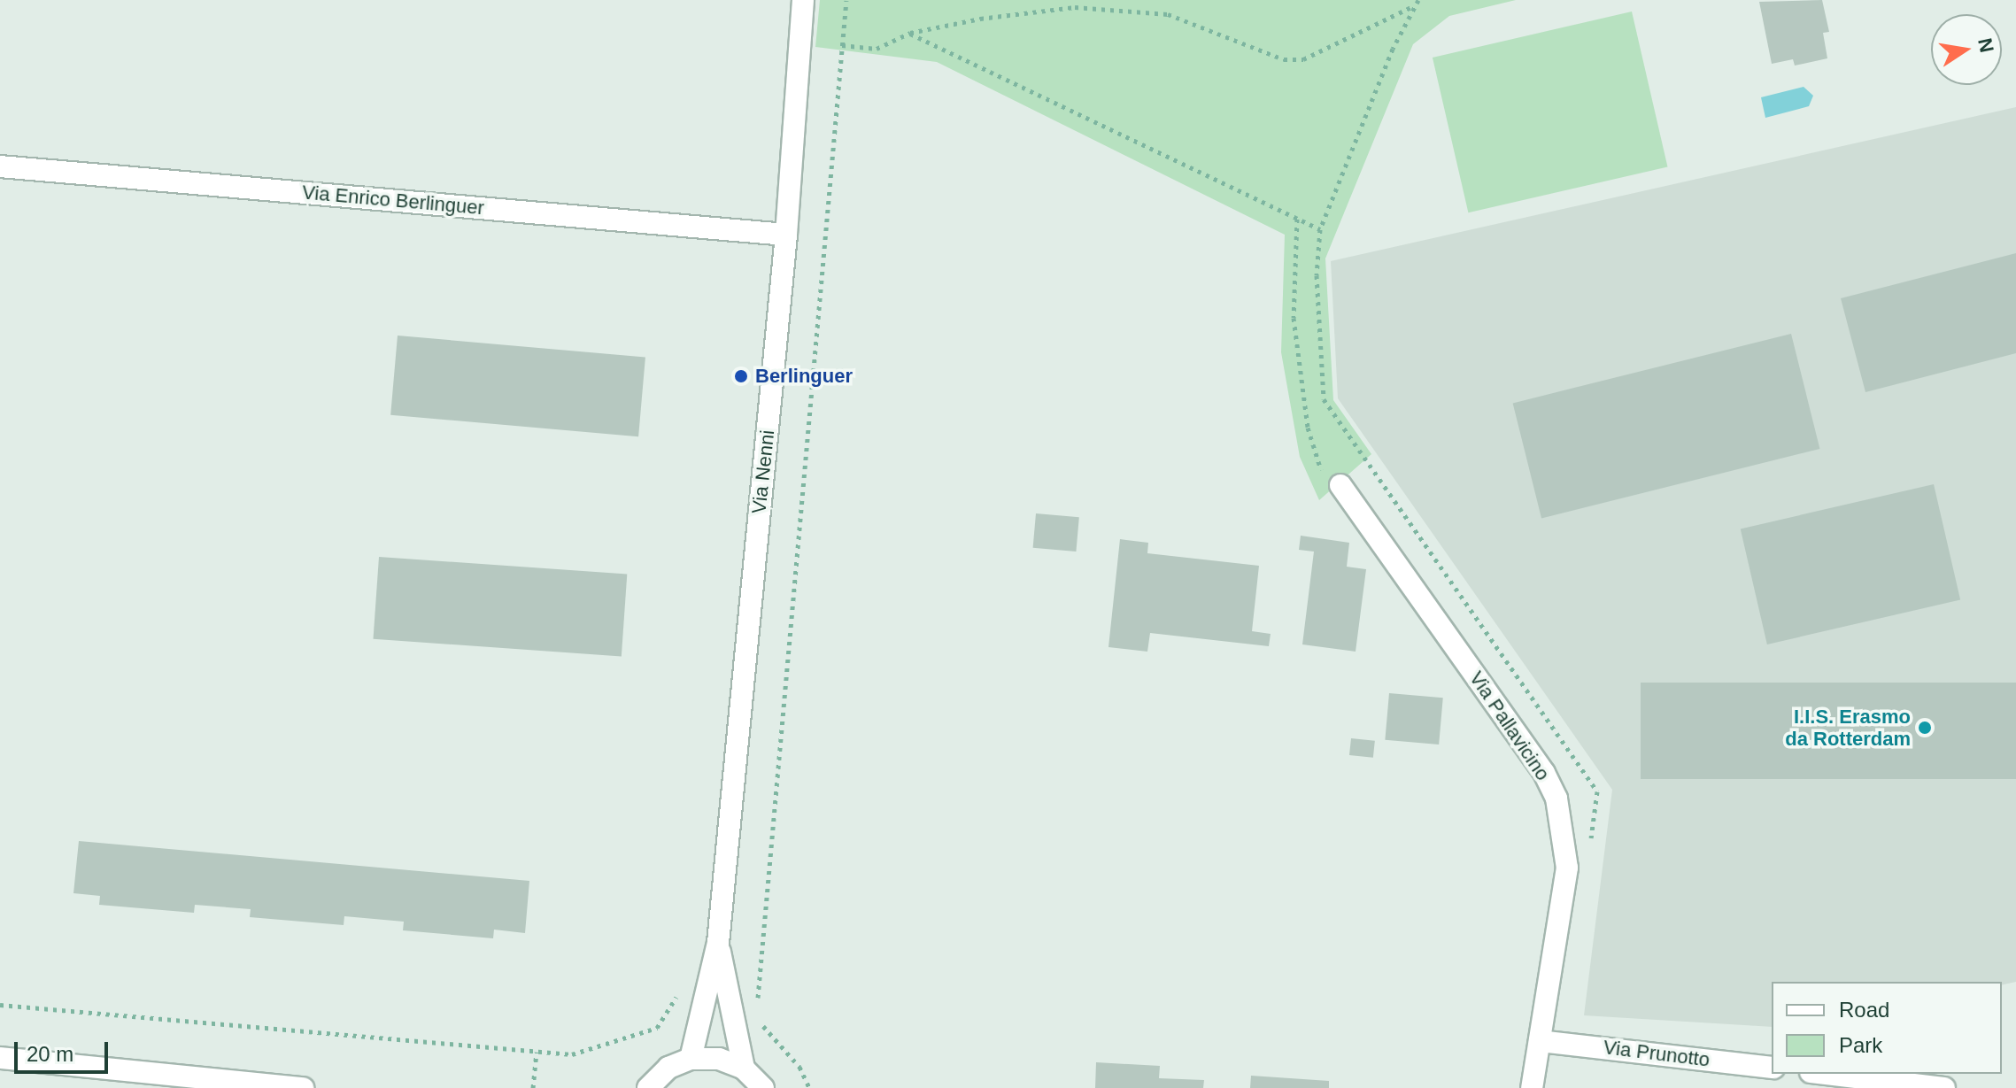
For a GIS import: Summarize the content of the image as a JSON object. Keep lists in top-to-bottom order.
{
  "streets": {
    "street": [
      "Via Enrico Berlinguer",
      "Via Nenni",
      "Via Pallavicino",
      "Via Prunotto"
    ]
  },
  "crossings": [
    ["Via Enrico Berlinguer", "Via Nenni"],
    ["Via Pallavicino", "Via Prunotto"]
  ],
  "places": ["Berlinguer", "I.I.S. Erasmo da Rotterdam"],
  "legend": ["Road", "Park"],
  "scale_bar": "20 m",
  "north": "right"
}
